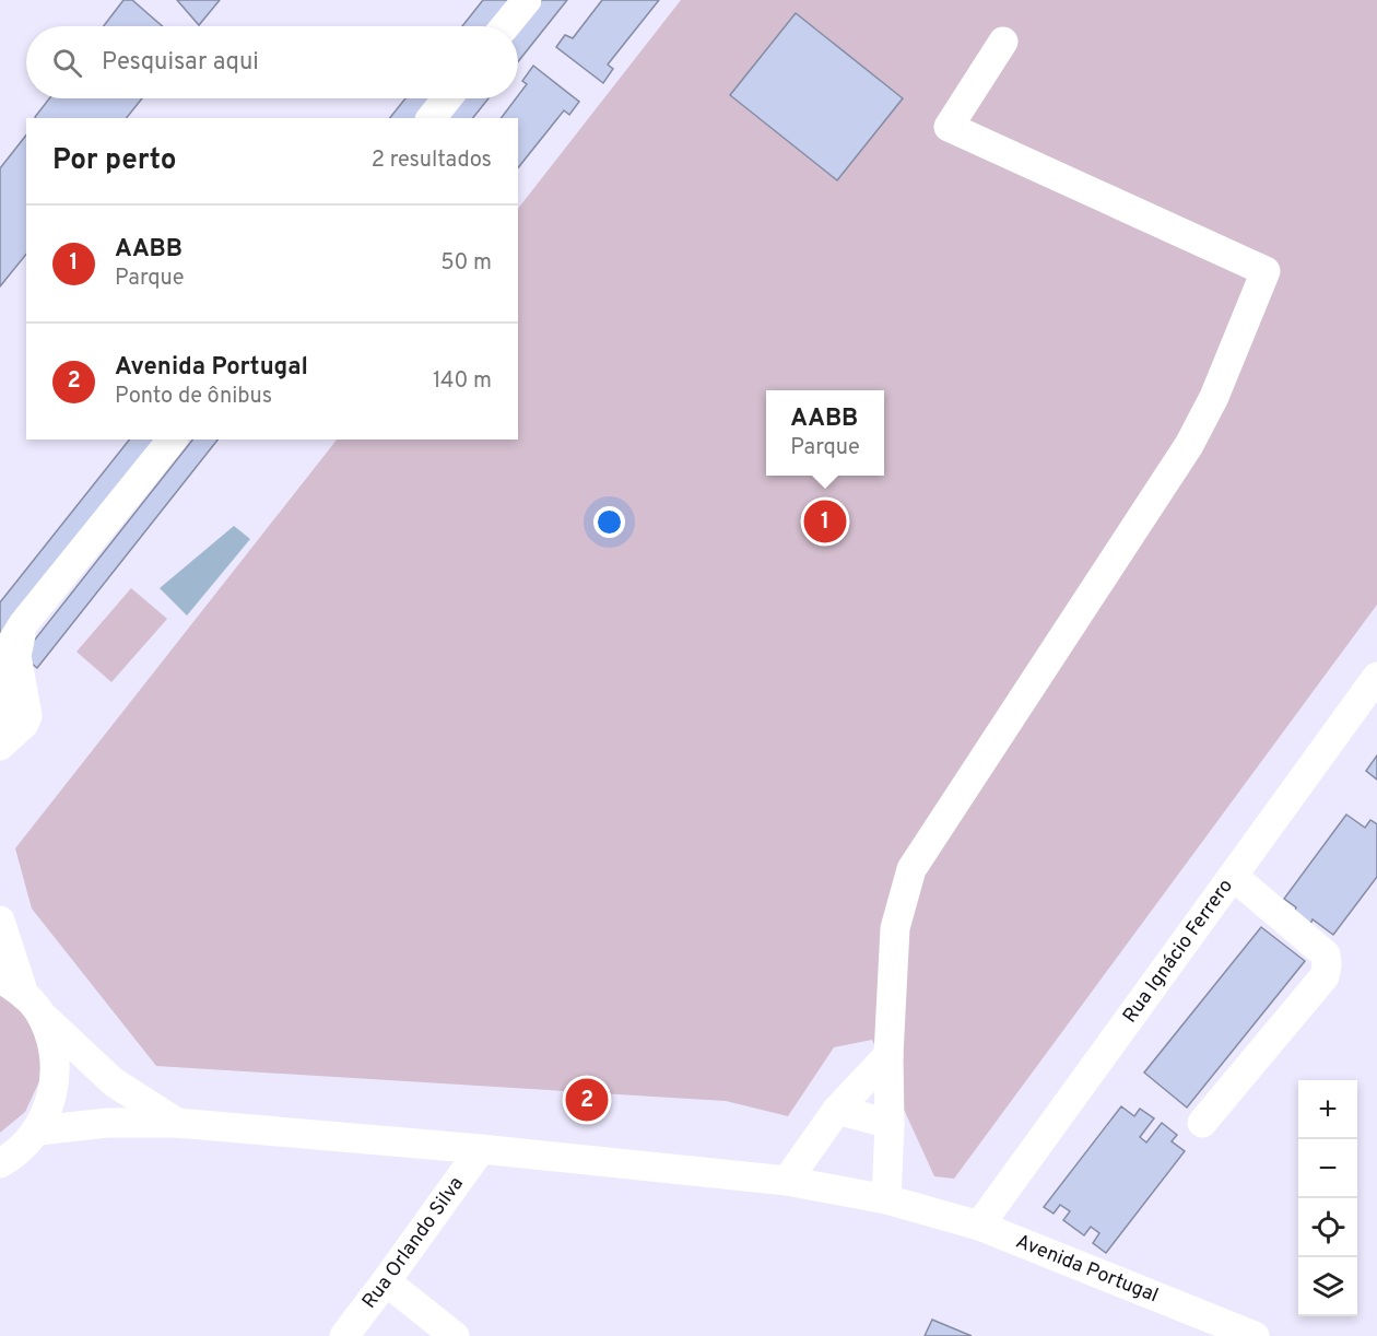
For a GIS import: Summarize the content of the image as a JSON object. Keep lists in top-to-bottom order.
{
  "streets": {
    "street": ["Rua Ignácio Ferrero", "Rua Orlando Silva", "Avenida Portugal"]
  },
  "crossings": [
    ["Rua Ignácio Ferrero", "Avenida Portugal"],
    ["Rua Orlando Silva", "Avenida Portugal"]
  ],
  "page": {
    "search": "Pesquisar aqui",
    "heading": ["Por perto", "2 resultados"],
    "list": [
      {
        "mark": "1",
        "name": "AABB",
        "note": "Parque",
        "value": "50 m"
      },
      {
        "mark": "2",
        "name": "Avenida Portugal",
        "note": "Ponto de ônibus",
        "value": "140 m"
      }
    ],
    "popup": ["AABB", "Parque"],
    "pins": ["1", "2"],
    "map_buttons": ["+", "−"]
  }
}
